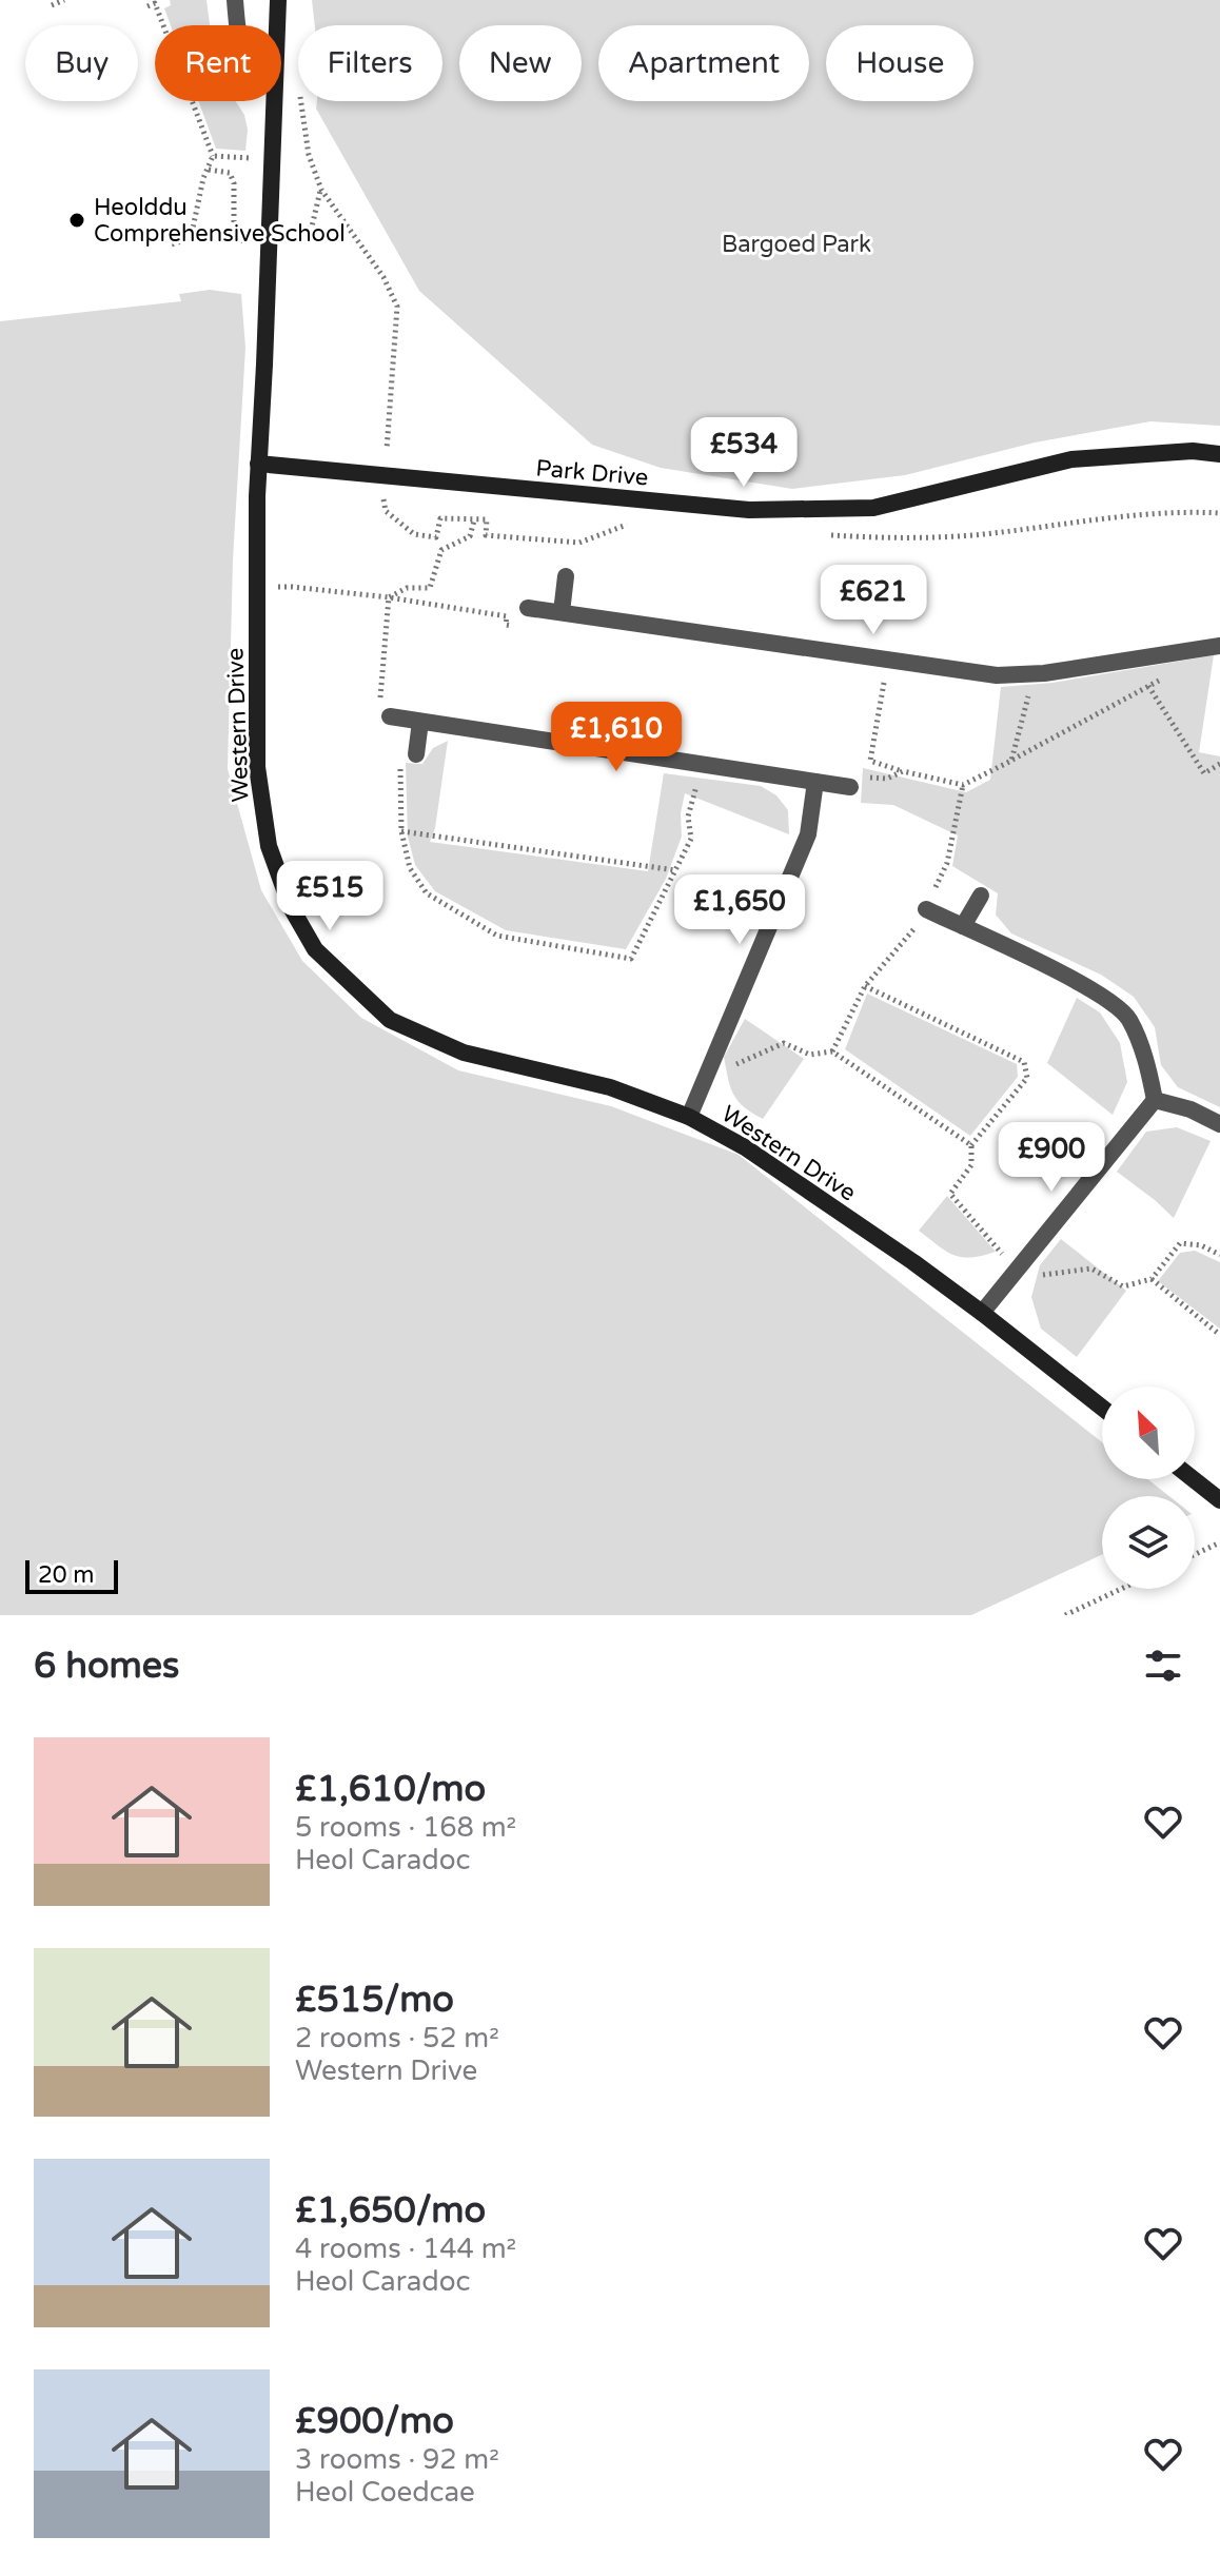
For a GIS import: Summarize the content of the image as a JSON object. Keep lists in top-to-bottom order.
{
  "streets": {
    "street": ["Park Drive", "Western Drive"]
  },
  "crossings": [
    ["Park Drive", "Western Drive"]
  ],
  "parks": ["Bargoed Park"],
  "places": ["Heolddu Comprehensive School"],
  "scale_bar": "20 m",
  "north": "top left",
  "page": {
    "chip": [
      "Buy",
      "Rent",
      "Filters",
      "New",
      "Apartment",
      "House"
    ],
    "price": [
      "£534",
      "£621",
      "£1,610",
      "£515",
      "£1,650",
      "£900"
    ],
    "scale": "20 m",
    "heading": "6 homes",
    "list": [
      {
        "name": "£1,610/mo",
        "note": "5 rooms · 168 m² · Heol Caradoc"
      },
      {
        "name": "£515/mo",
        "note": "2 rooms · 52 m² · Western Drive"
      },
      {
        "name": "£1,650/mo",
        "note": "4 rooms · 144 m² · Heol Caradoc"
      },
      {
        "name": "£900/mo",
        "note": "3 rooms · 92 m² · Heol Coedcae"
      }
    ]
  }
}
